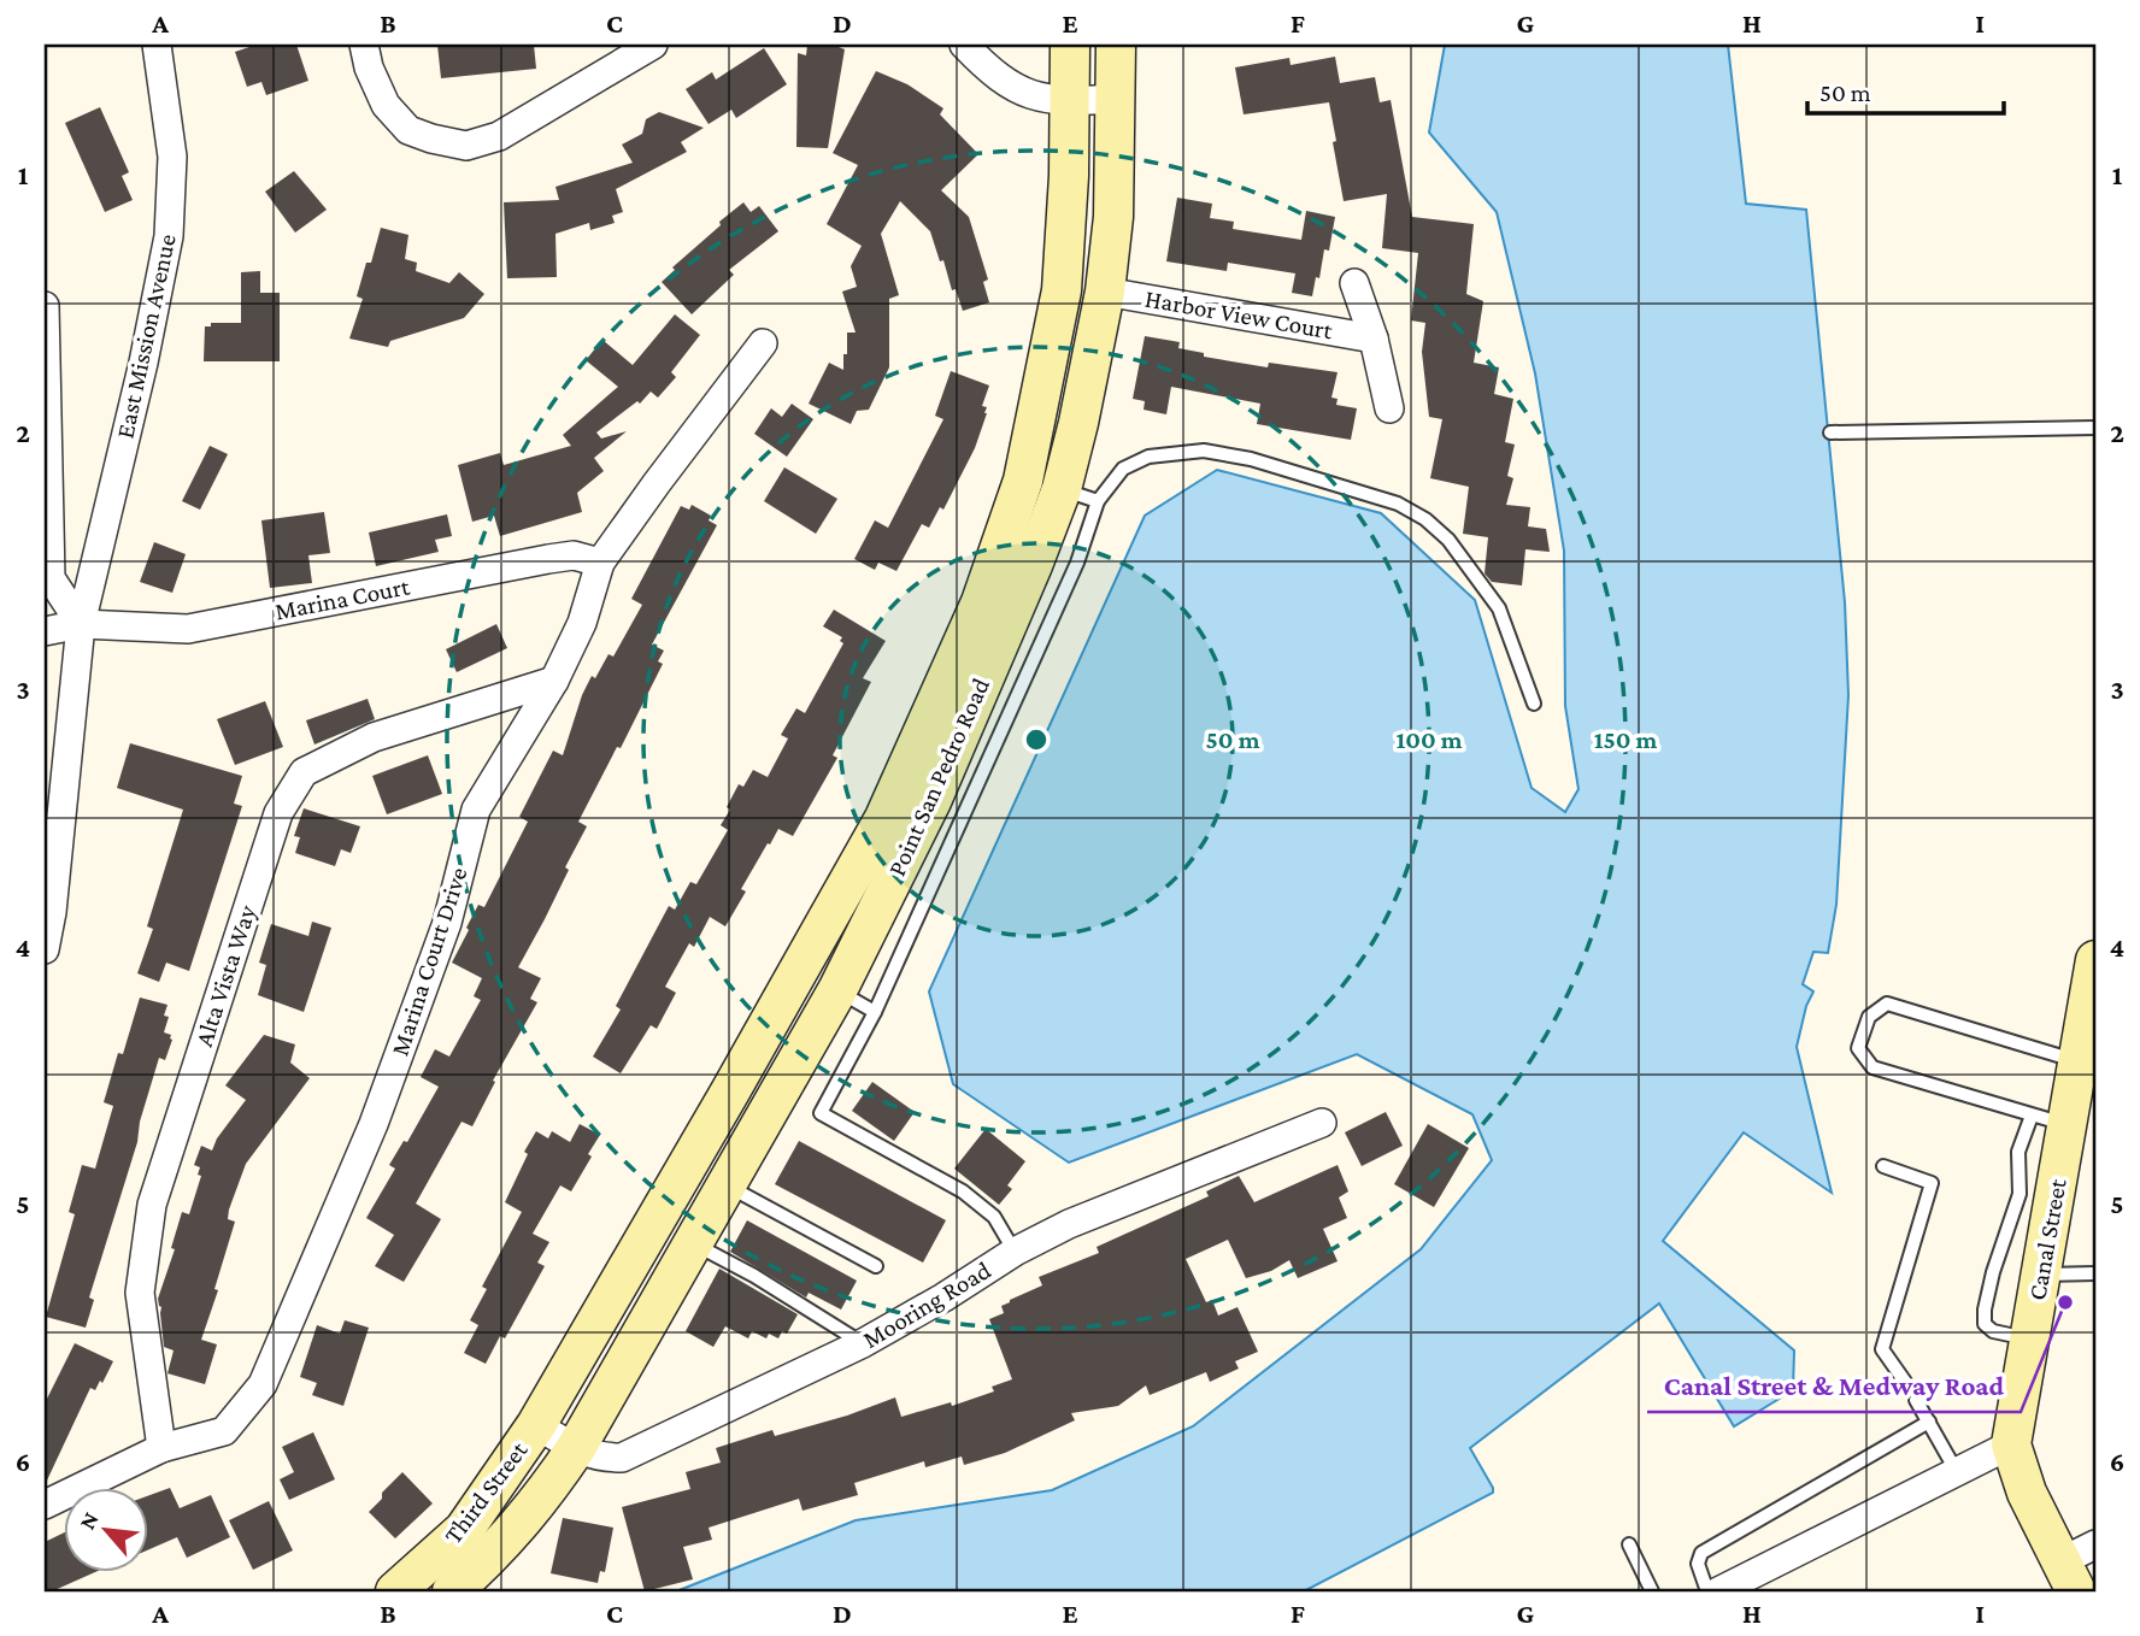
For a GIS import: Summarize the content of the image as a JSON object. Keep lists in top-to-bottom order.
{
  "streets": {
    "main road": ["Point San Pedro Road", "Canal Street", "Third Street"],
    "street": [
      "Harbor View Court",
      "East Mission Avenue",
      "Marina Court",
      "Marina Court Drive",
      "Alta Vista Way",
      "Mooring Road"
    ]
  },
  "crossings": [
    ["Harbor View Court", "Point San Pedro Road"],
    ["East Mission Avenue", "Marina Court"],
    ["Marina Court", "Marina Court Drive"],
    ["Point San Pedro Road", "Mooring Road"],
    ["Point San Pedro Road", "Third Street"],
    ["Marina Court Drive", "Alta Vista Way"],
    ["Mooring Road", "Third Street"]
  ],
  "places": ["Canal Street & Medway Road"],
  "scale_bar": "50 m",
  "north": "top left",
  "grid": {
    "columns": [
      "A",
      "B",
      "C",
      "D",
      "E",
      "F",
      "G",
      "H",
      "I"
    ],
    "rows": [
      "1",
      "2",
      "3",
      "4",
      "5",
      "6"
    ]
  },
  "rings": ["50 m", "100 m", "150 m"]
}
